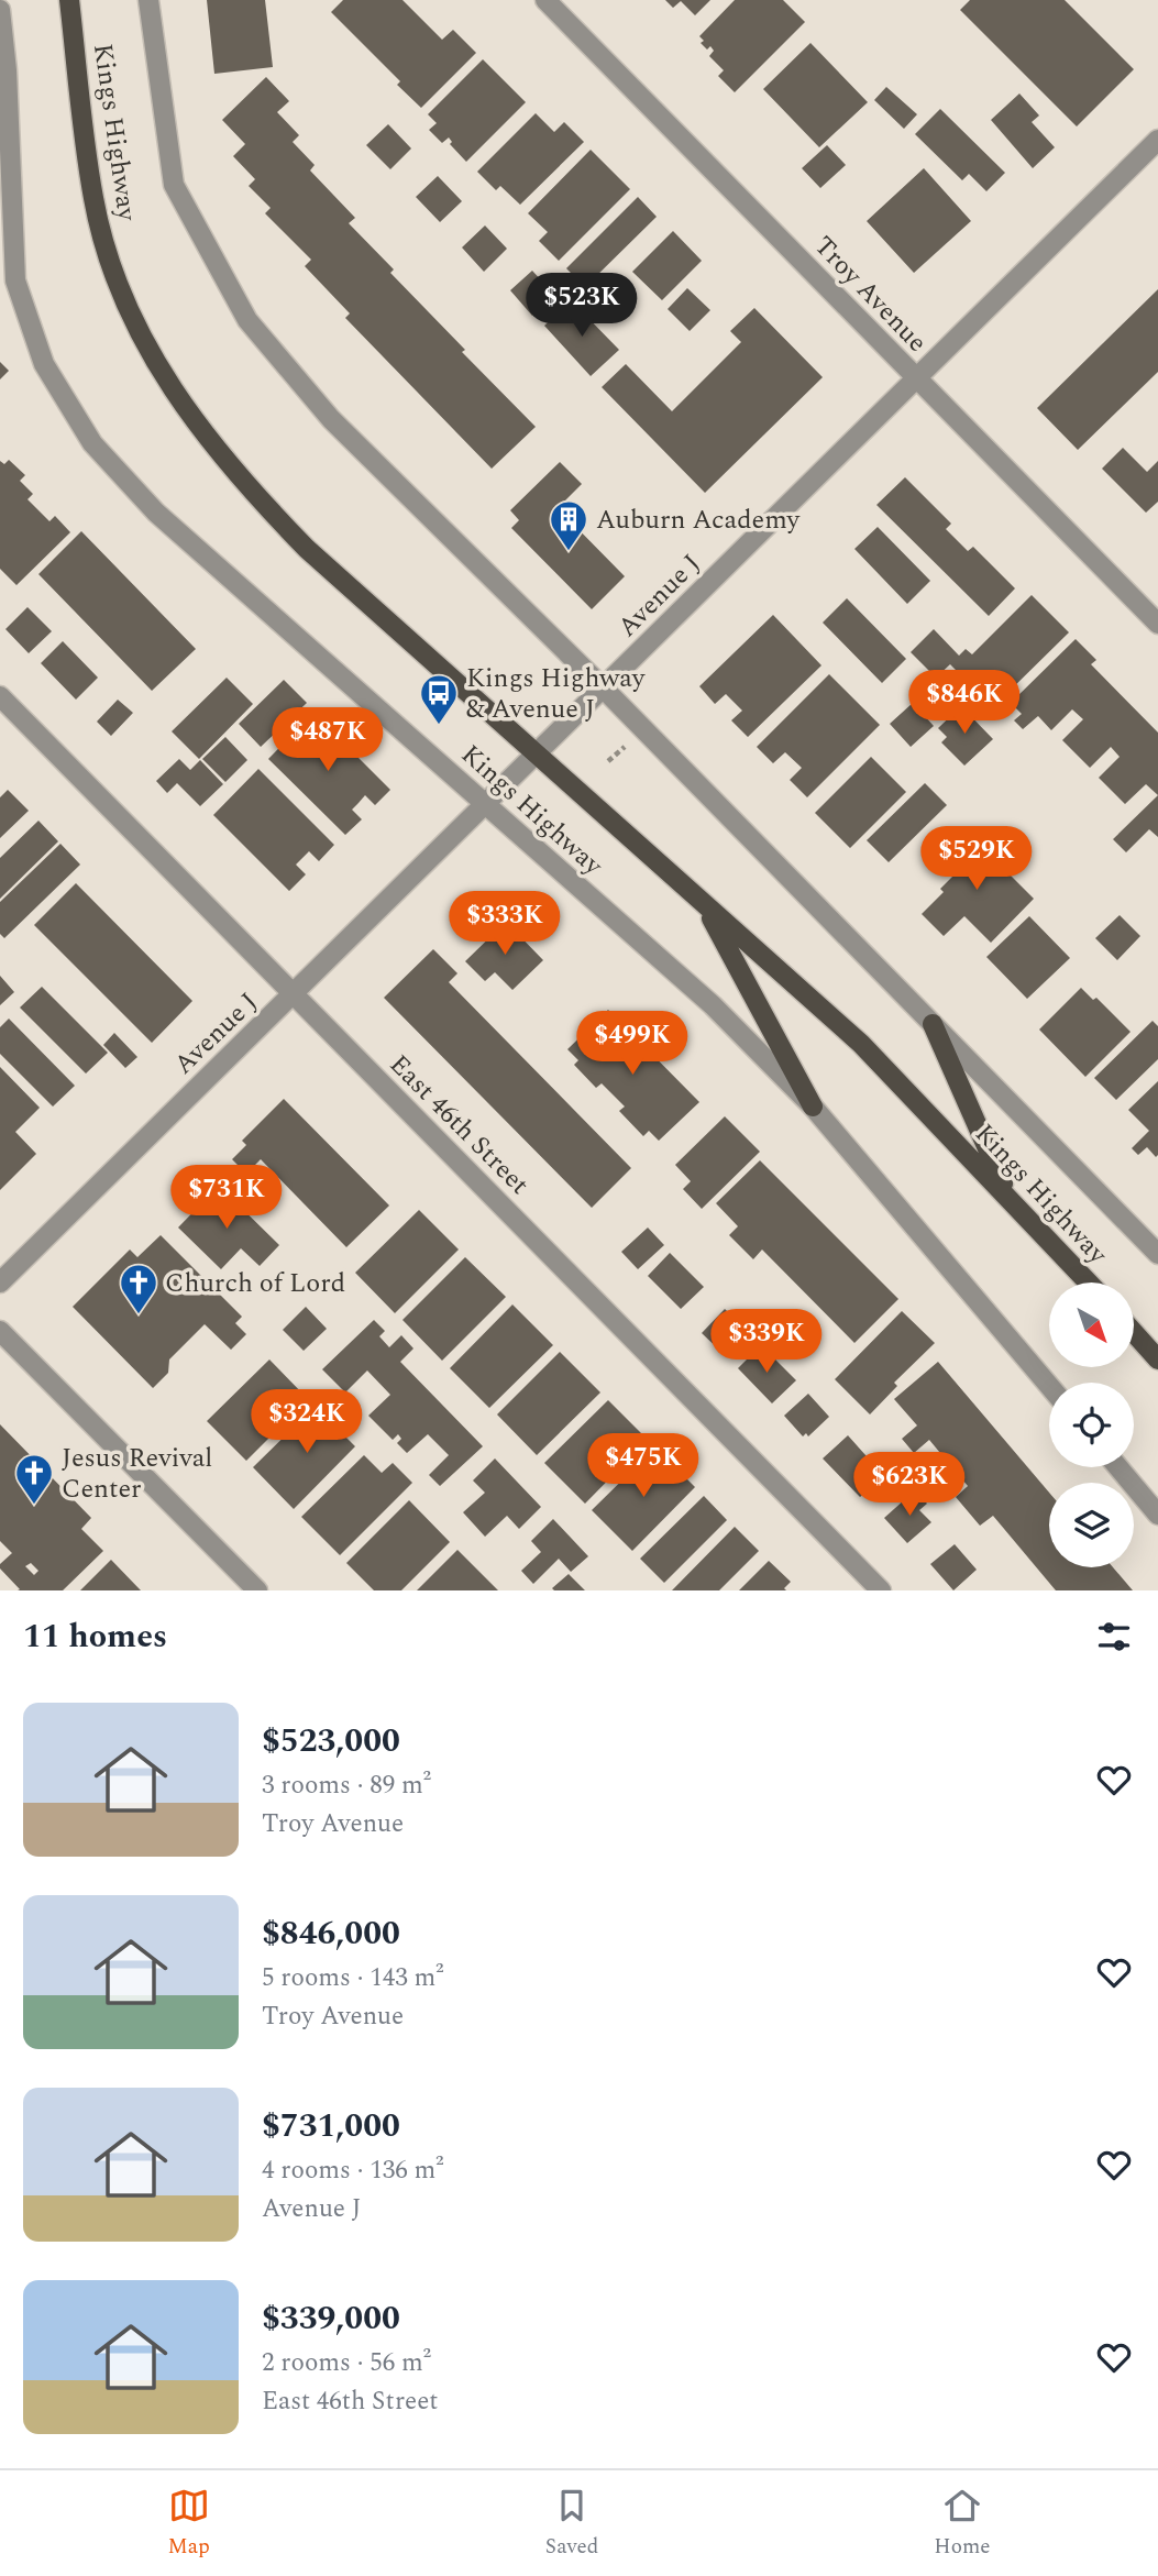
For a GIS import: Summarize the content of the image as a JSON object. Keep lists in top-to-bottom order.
{
  "streets": {
    "main road": ["Kings Highway"],
    "street": ["Troy Avenue", "Avenue J", "East 46th Street"]
  },
  "crossings": [
    ["Kings Highway", "Avenue J"],
    ["Troy Avenue", "Avenue J"],
    ["Avenue J", "East 46th Street"]
  ],
  "places": {
    "building": ["Auburn Academy"],
    "bus stop": ["Kings Highway & Avenue J"],
    "church": ["Church of Lord", "Jesus Revival Center"]
  },
  "north": "bottom right",
  "page": {
    "price": [
      "$523K",
      "$846K",
      "$487K",
      "$529K",
      "$333K",
      "$499K",
      "$731K",
      "$339K",
      "$324K",
      "$475K",
      "$623K"
    ],
    "heading": "11 homes",
    "list": [
      {
        "name": "$523,000",
        "note": "3 rooms · 89 m² · Troy Avenue"
      },
      {
        "name": "$846,000",
        "note": "5 rooms · 143 m² · Troy Avenue"
      },
      {
        "name": "$731,000",
        "note": "4 rooms · 136 m² · Avenue J"
      },
      {
        "name": "$339,000",
        "note": "2 rooms · 56 m² · East 46th Street"
      }
    ],
    "tabs": ["Map", "Saved", "Home"]
  }
}
